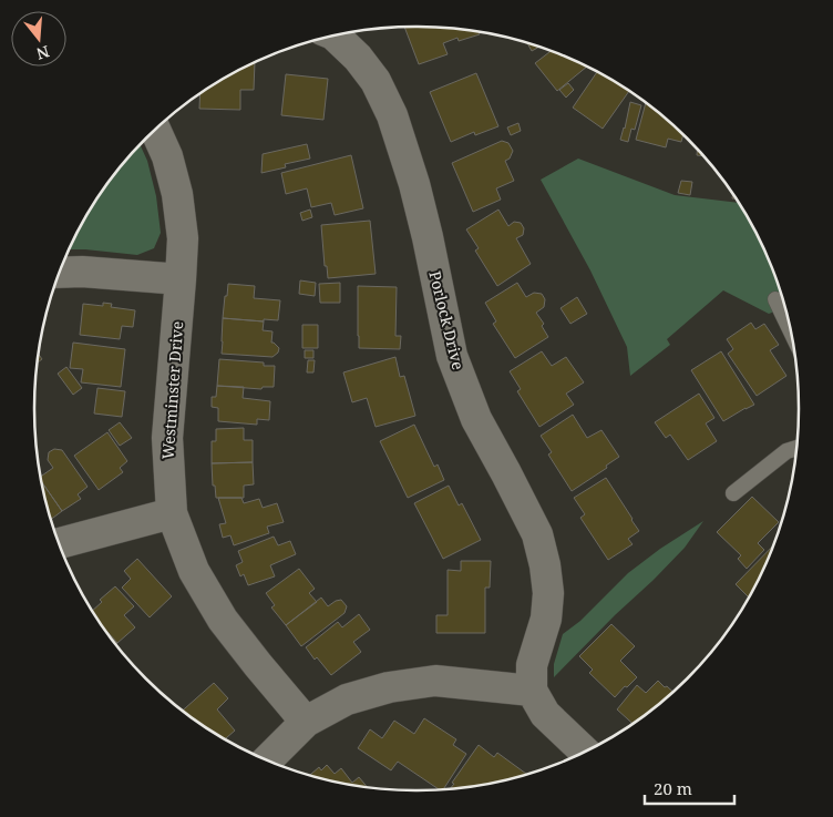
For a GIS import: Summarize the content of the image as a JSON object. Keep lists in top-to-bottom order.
{
  "streets": {
    "street": ["Porlock Drive", "Westminster Drive"]
  },
  "scale_bar": "20 m",
  "north": "bottom"
}
